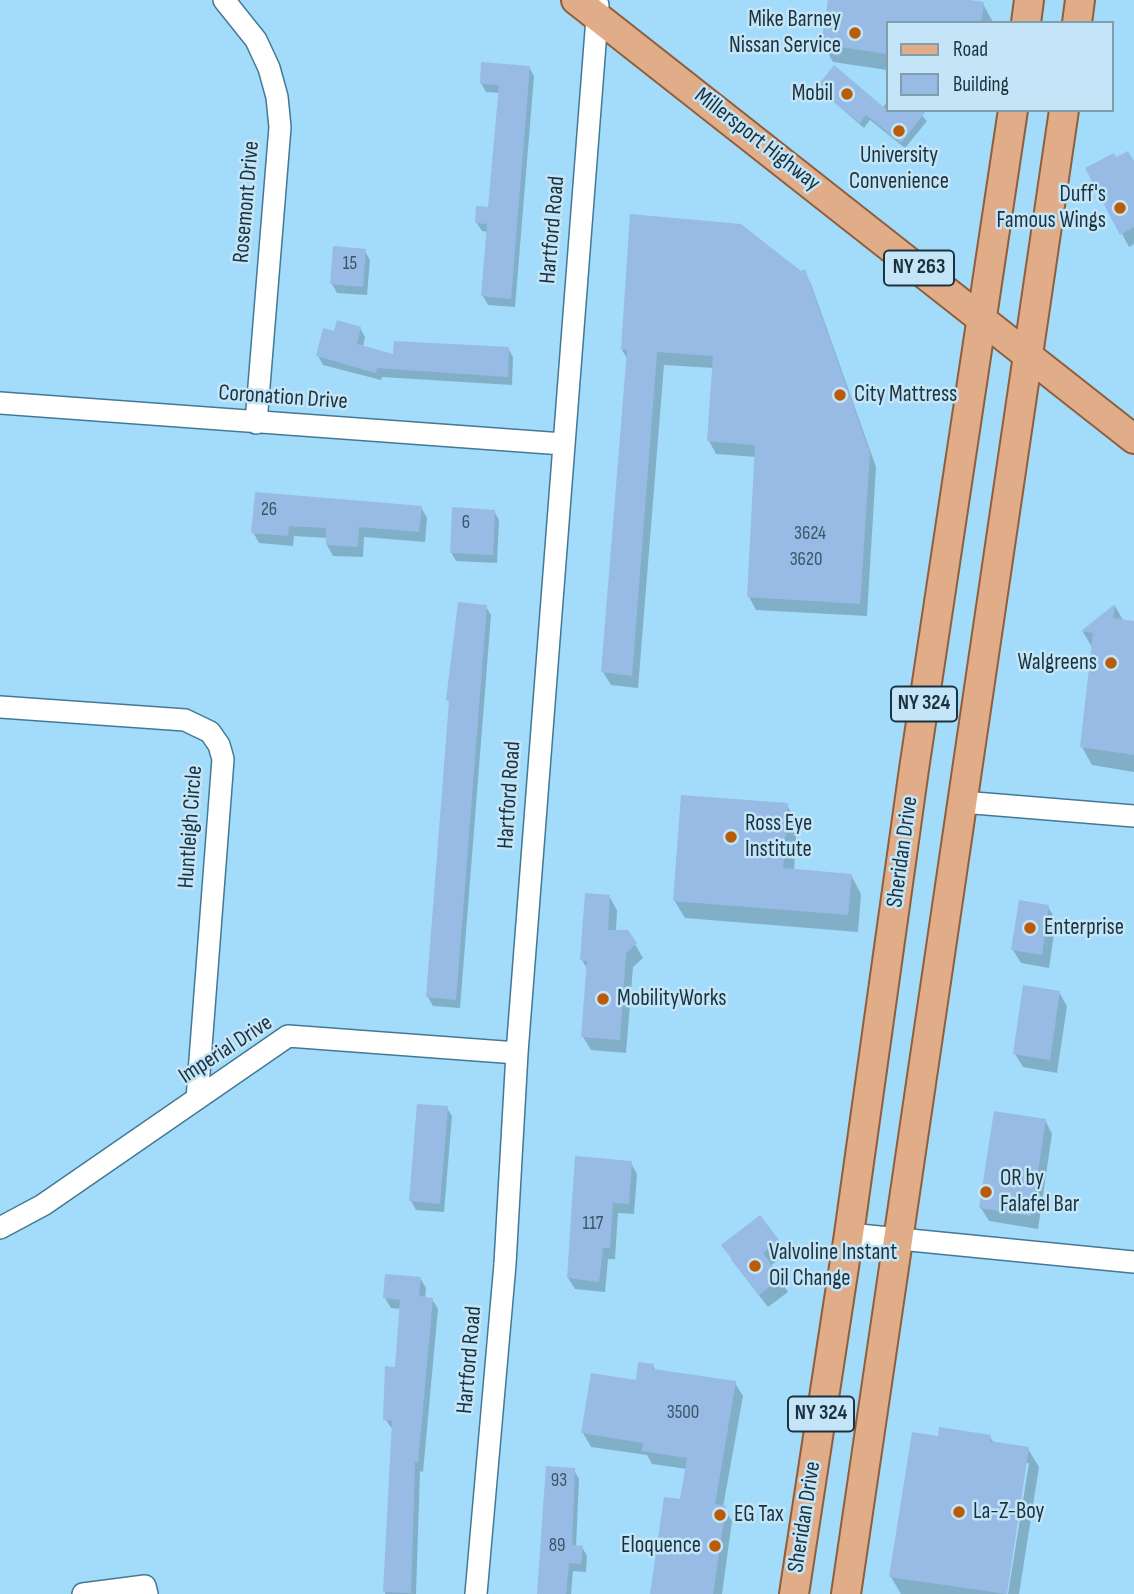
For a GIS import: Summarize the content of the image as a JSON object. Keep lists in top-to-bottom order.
{
  "streets": {
    "main road": [
      "Millersport Highway",
      "NY 263",
      "NY 324",
      "Sheridan Drive"
    ],
    "street": [
      "Rosemont Drive",
      "Hartford Road",
      "Coronation Drive",
      "Huntleigh Circle",
      "Imperial Drive"
    ]
  },
  "crossings": [
    ["Millersport Highway", "Hartford Road"],
    ["Millersport Highway", "NY 324"],
    ["Millersport Highway", "Sheridan Drive"],
    ["Rosemont Drive", "Coronation Drive"],
    ["Hartford Road", "Coronation Drive"],
    ["Hartford Road", "Imperial Drive"],
    ["Huntleigh Circle", "Imperial Drive"]
  ],
  "places": [
    "Mike Barney Nissan Service",
    "Mobil",
    "University Convenience",
    "Duff's Famous Wings",
    "City Mattress",
    "Walgreens",
    "Ross Eye Institute",
    "Enterprise",
    "MobilityWorks",
    "OR by Falafel Bar",
    "Valvoline Instant Oil Change",
    "La-Z-Boy",
    "EG Tax",
    "Eloquence"
  ],
  "house_numbers": [
    "15",
    "26",
    "6",
    "3624",
    "3620",
    "117",
    "3500",
    "93",
    "89"
  ],
  "legend": ["Road", "Building"]
}
